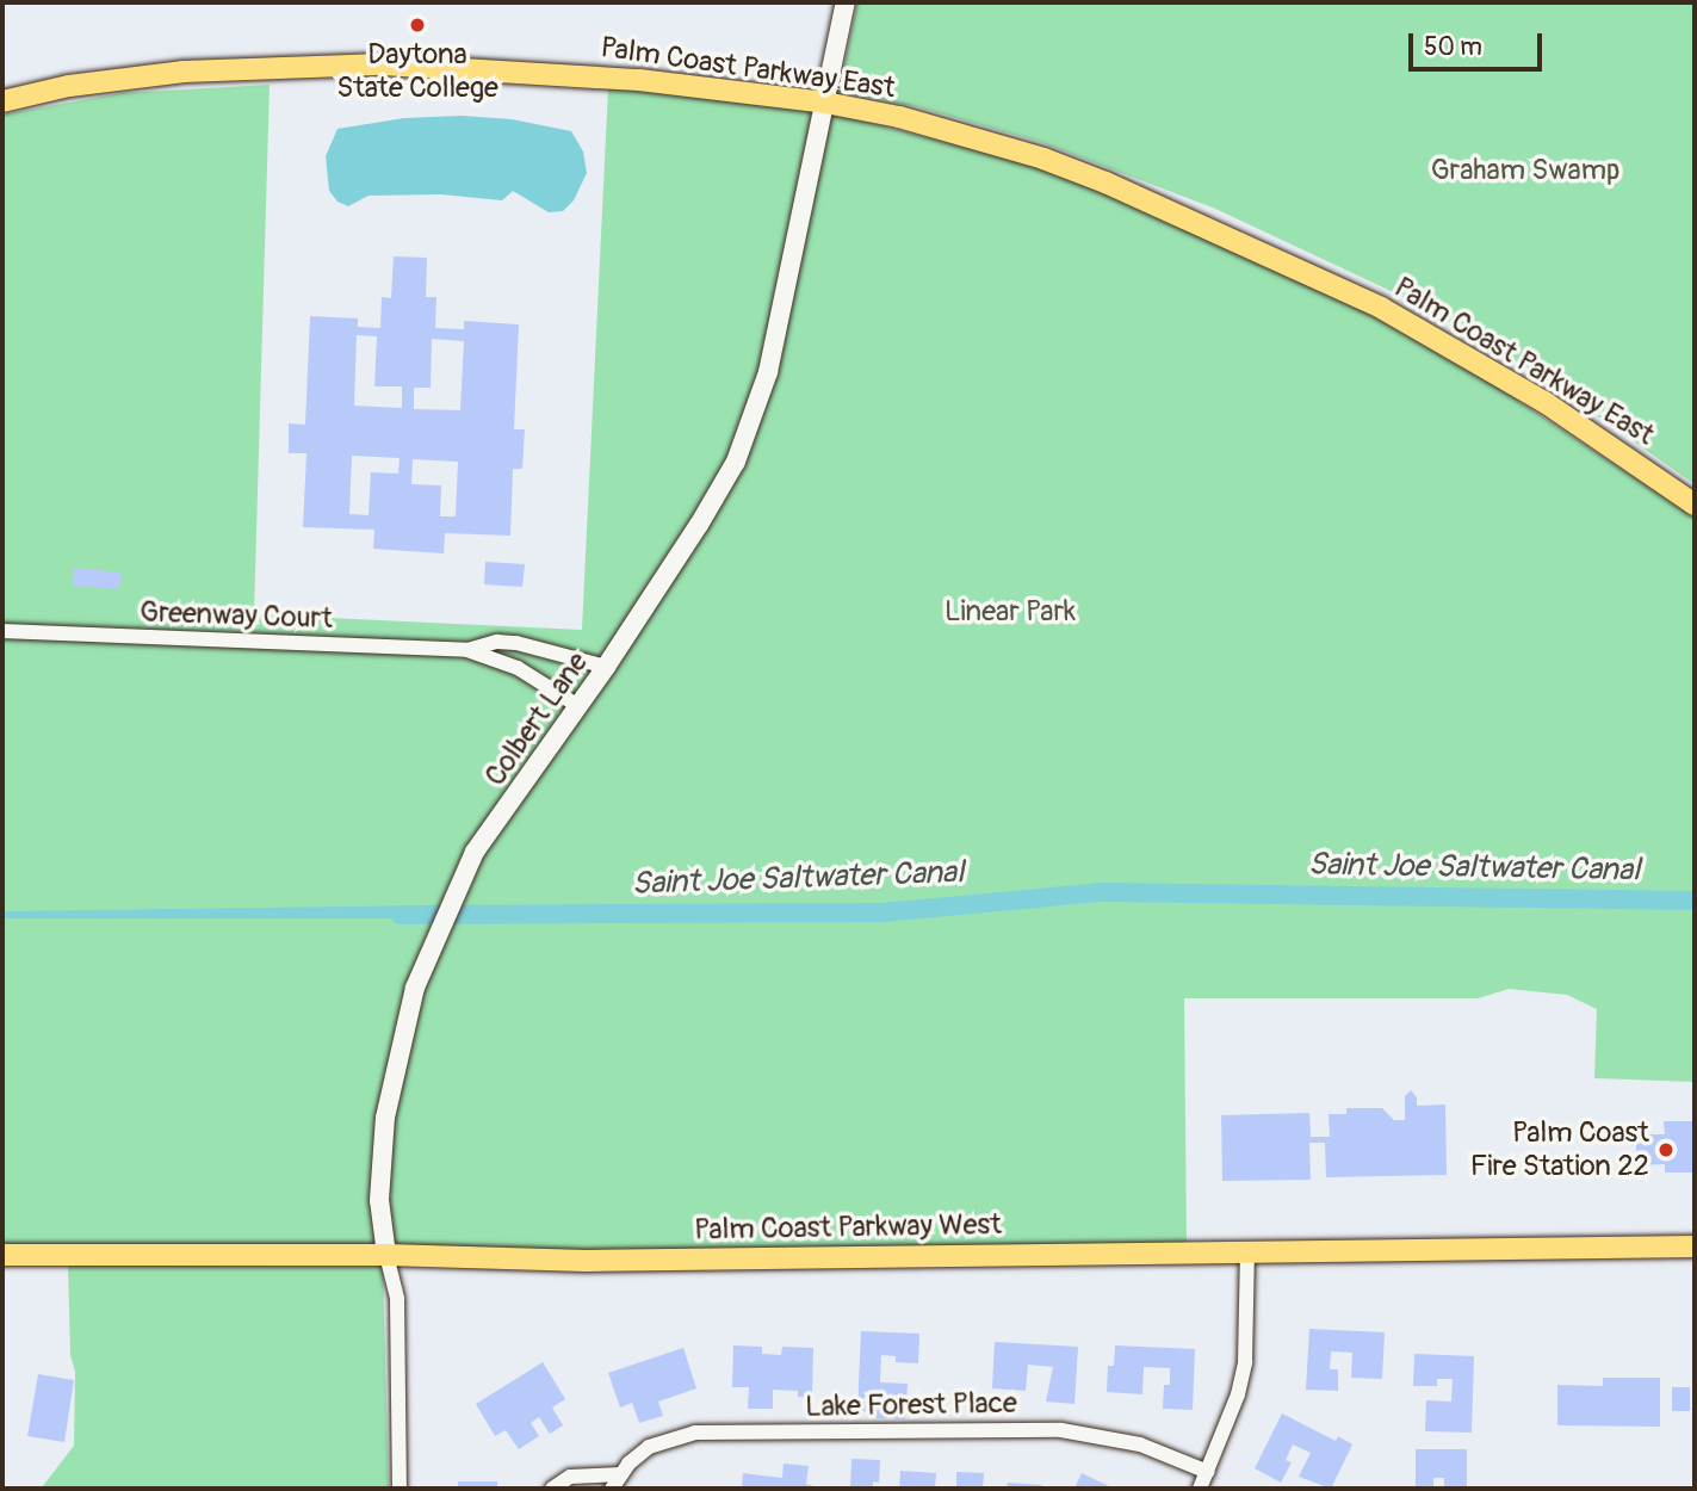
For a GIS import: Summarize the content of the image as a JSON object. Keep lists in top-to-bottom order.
{
  "streets": {
    "main road": ["Palm Coast Parkway East", "Palm Coast Parkway West"],
    "street": ["Greenway Court", "Colbert Lane", "Lake Forest Place"]
  },
  "crossings": [
    ["Palm Coast Parkway East", "Colbert Lane"],
    ["Colbert Lane", "Palm Coast Parkway West"]
  ],
  "water": ["Saint Joe Saltwater Canal"],
  "parks": ["Graham Swamp", "Linear Park"],
  "places": ["Daytona State College", "Palm Coast Fire Station 22"],
  "scale_bar": "50 m"
}
